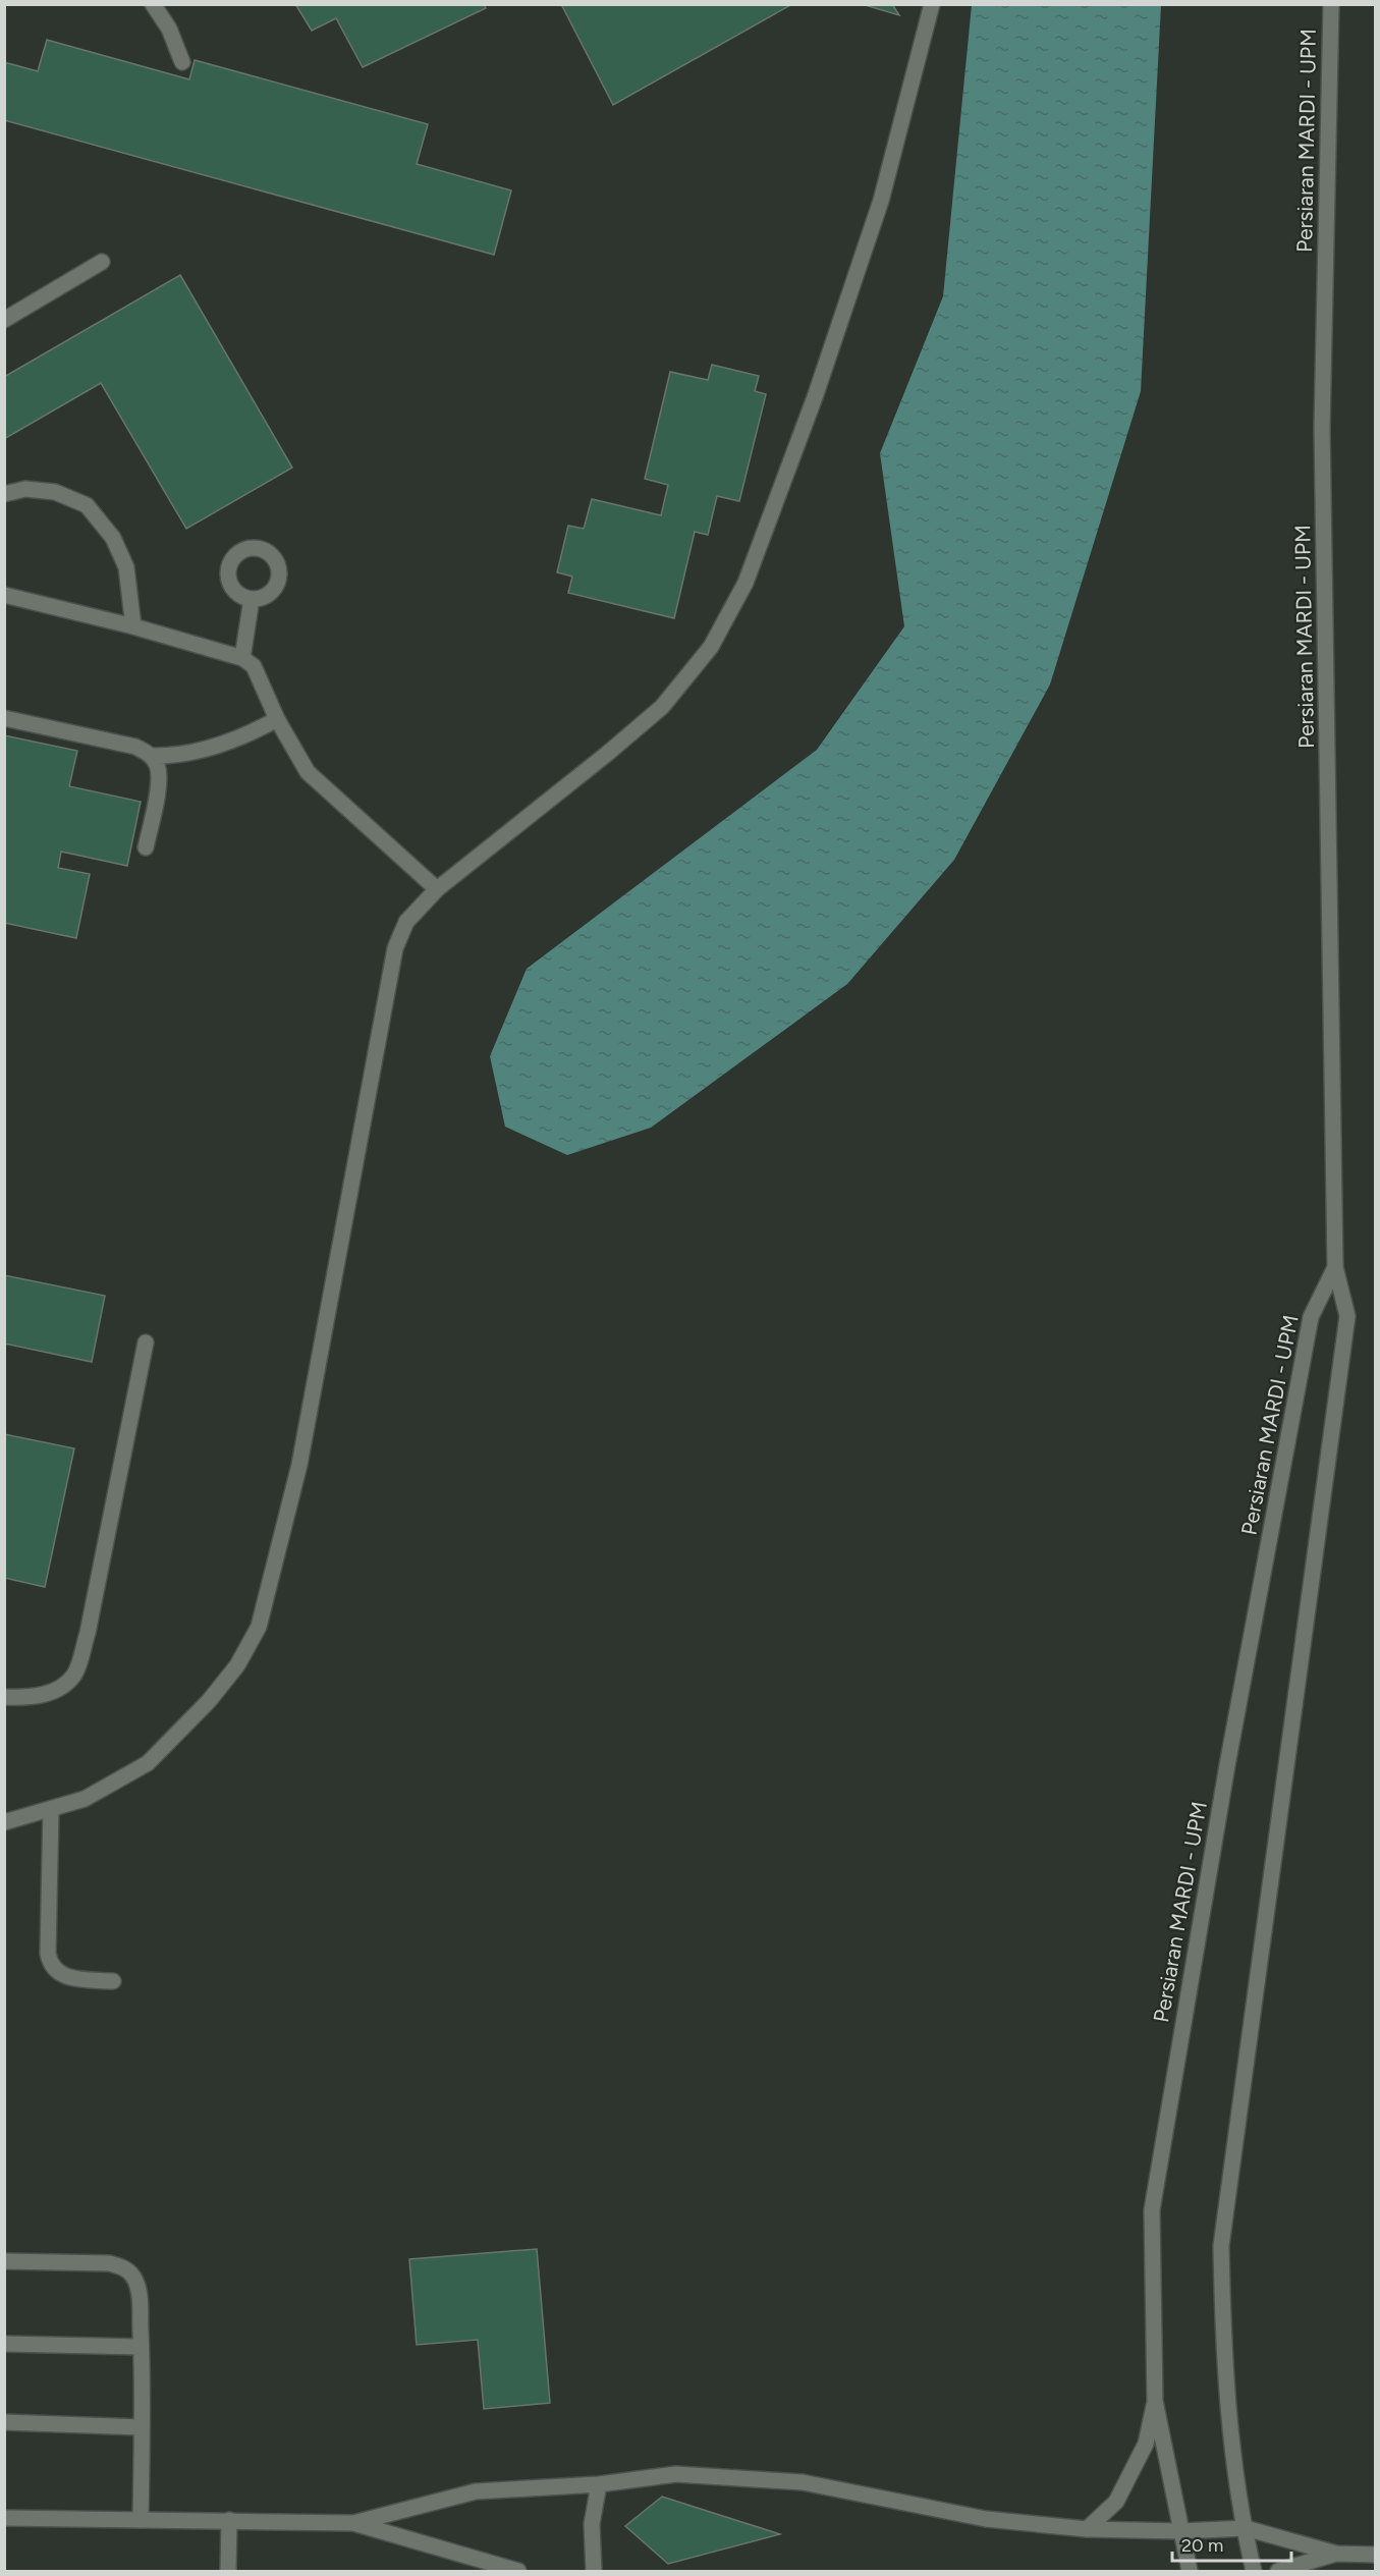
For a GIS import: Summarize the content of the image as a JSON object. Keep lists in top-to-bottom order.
{
  "streets": {
    "street": ["Persiaran MARDI - UPM"]
  },
  "scale_bar": "20 m"
}
